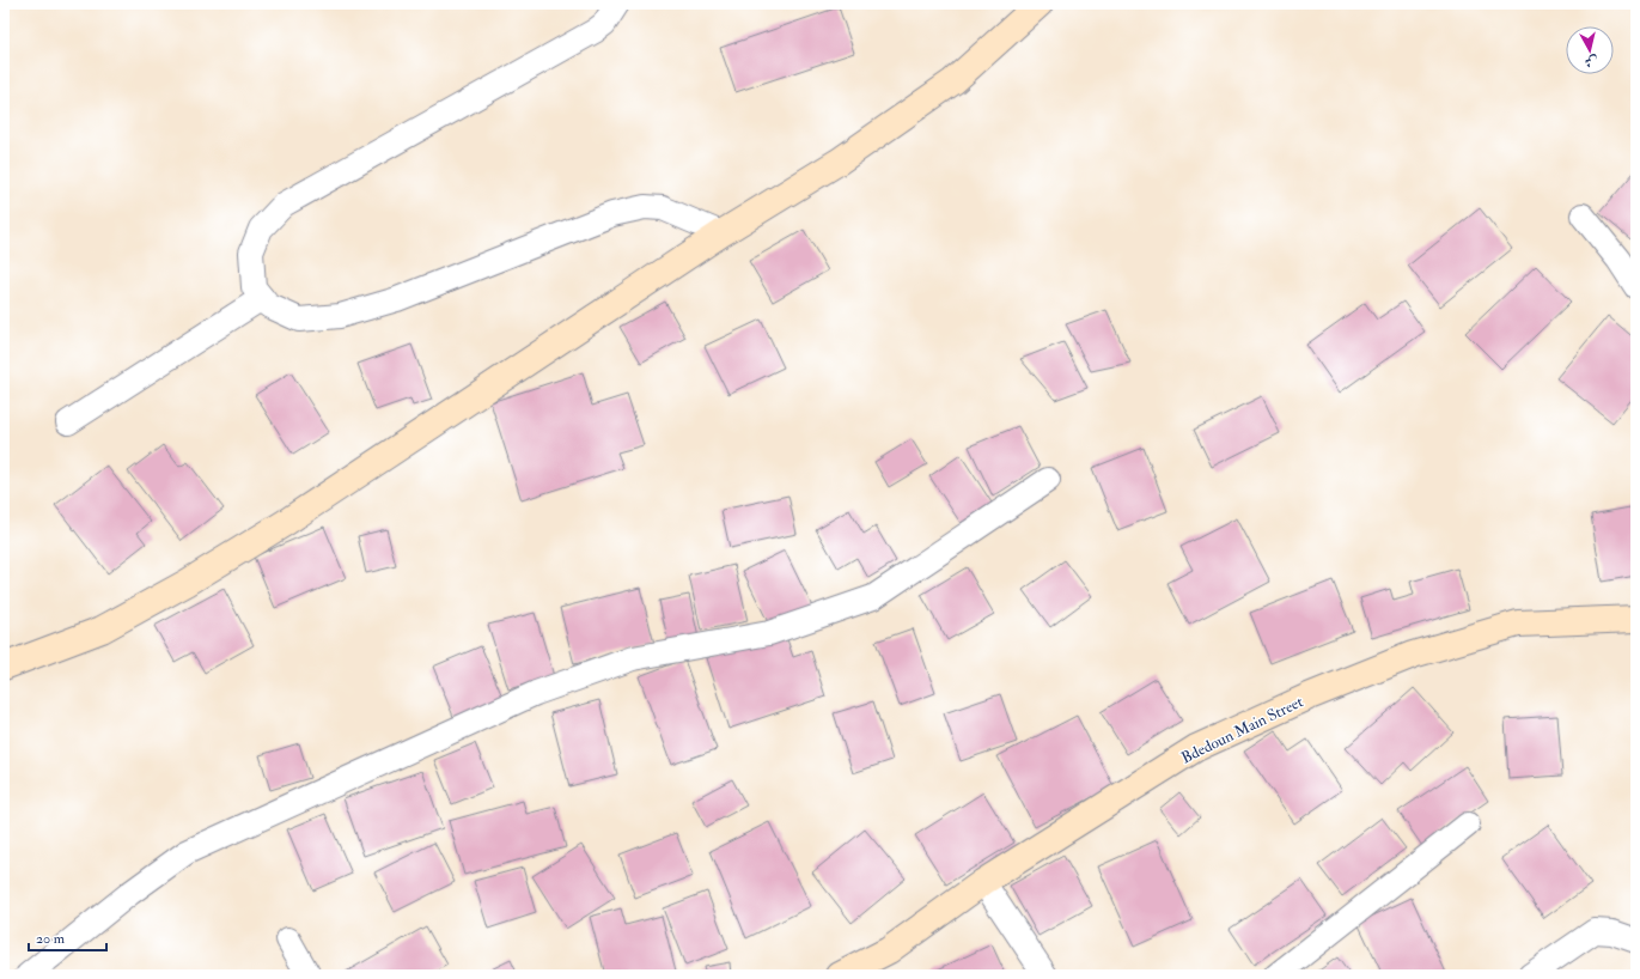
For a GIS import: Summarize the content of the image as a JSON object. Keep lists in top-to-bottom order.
{
  "streets": {
    "main road": ["Bdedoun Main Street"]
  },
  "scale_bar": "20 m",
  "north": "bottom"
}
